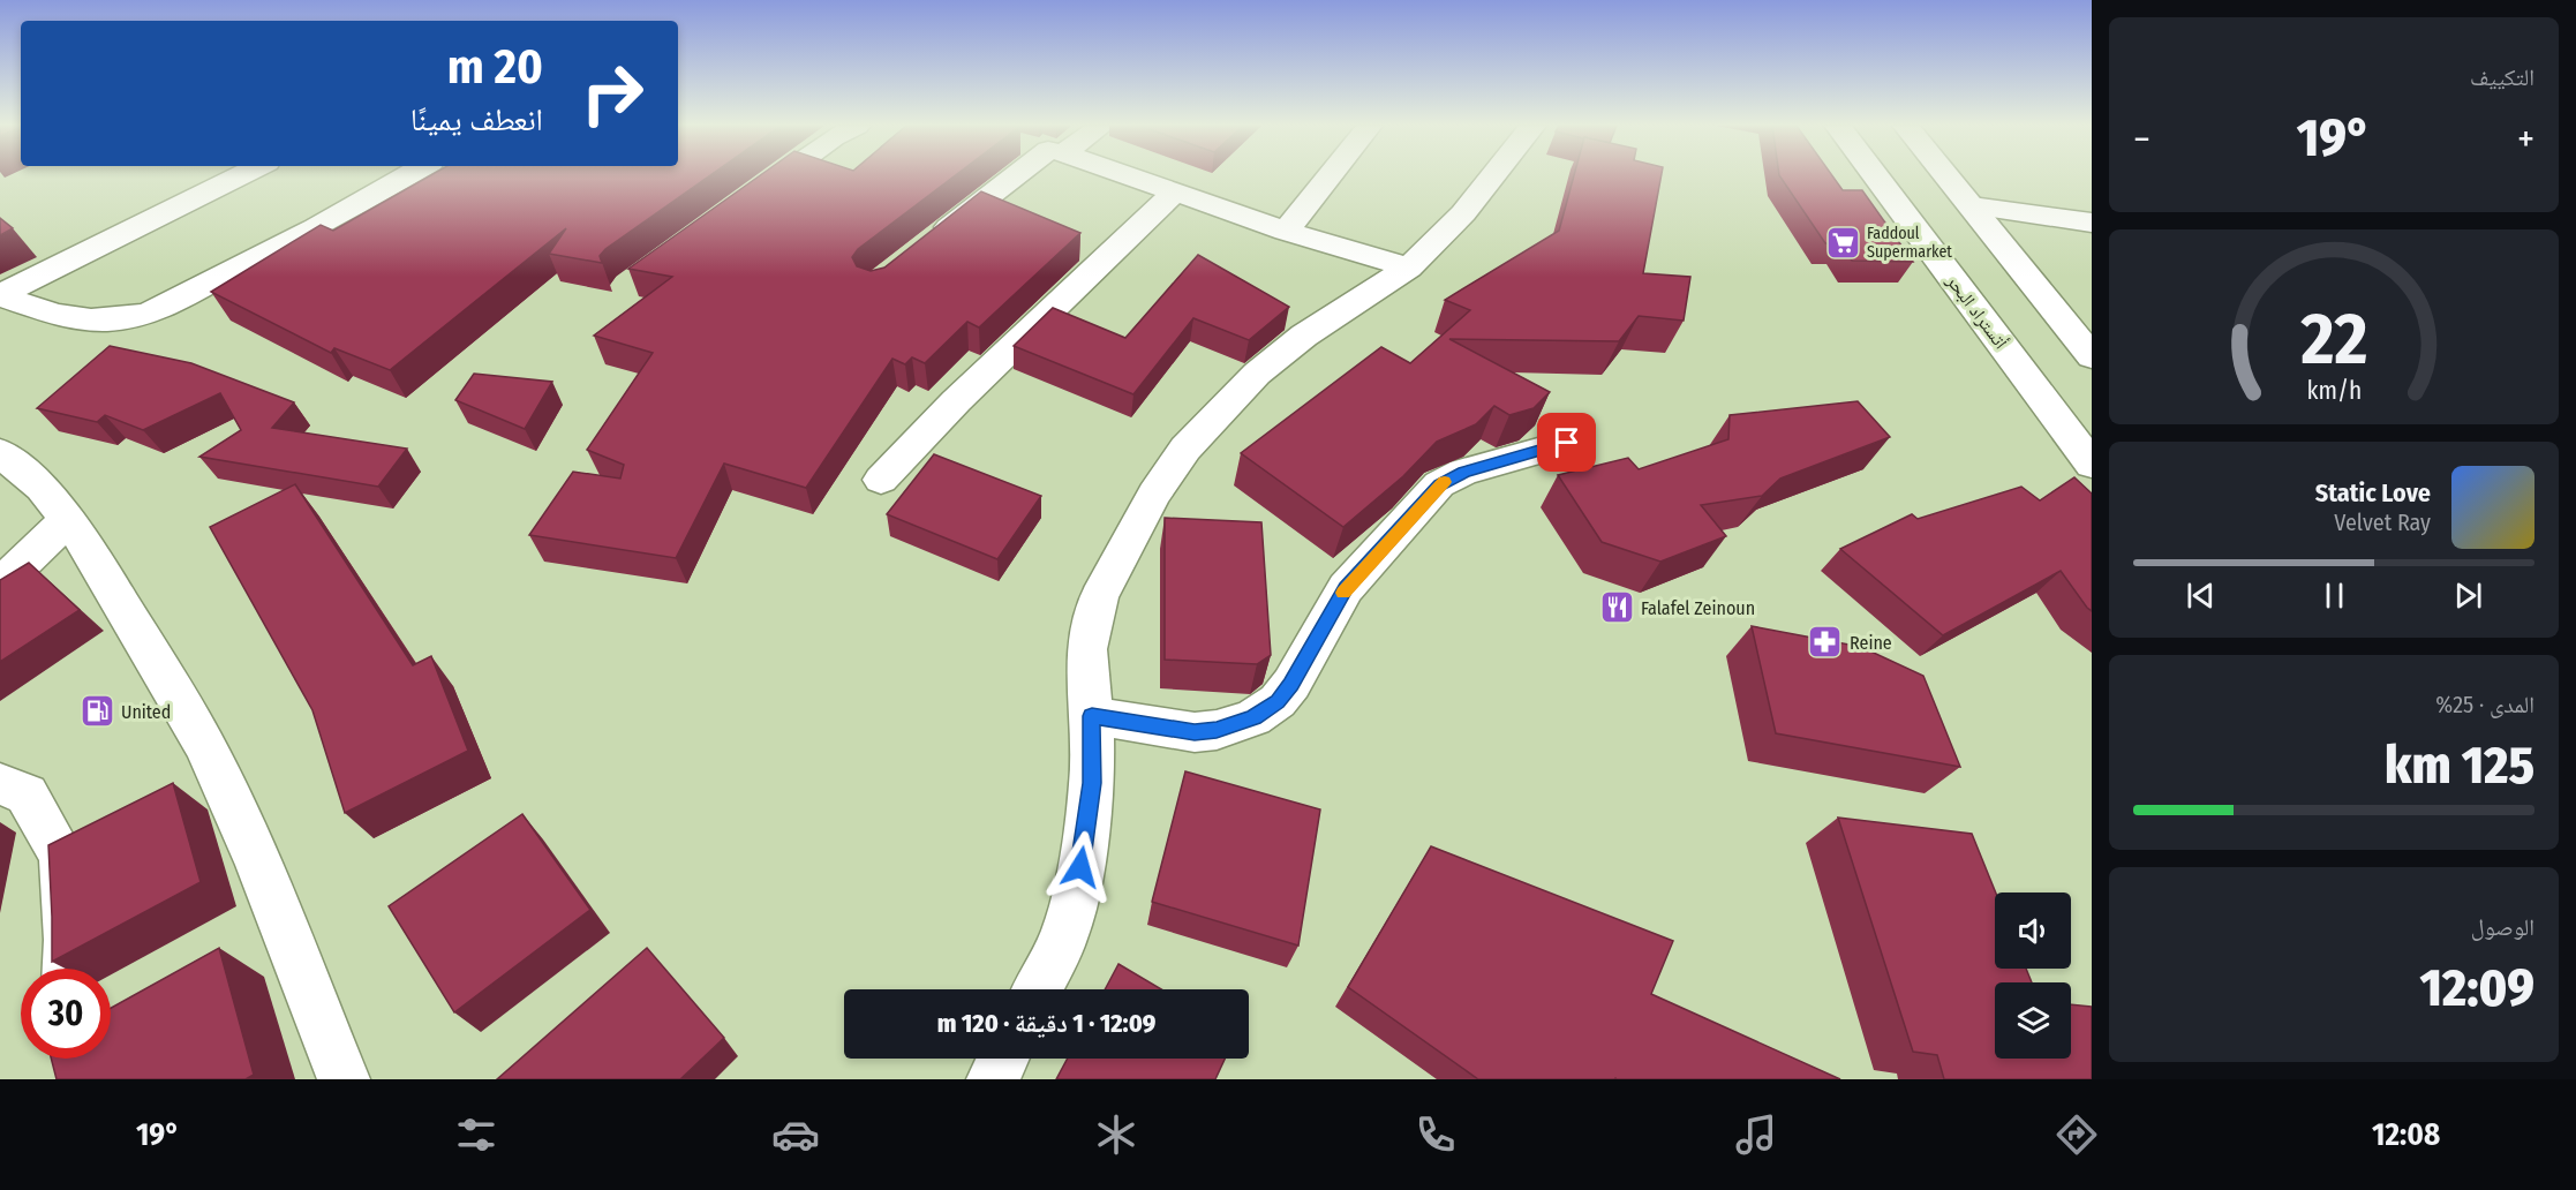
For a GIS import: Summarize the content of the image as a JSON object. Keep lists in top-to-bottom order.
{
  "streets": {
    "main road": ["أتستراد البحر"]
  },
  "places": {
    "supermarket": ["Faddoul Supermarket"],
    "restaurant": ["Falafel Zeinoun"],
    "pharmacy": ["Reine"],
    "fuel station": ["United"]
  },
  "page": {
    "tile": [
      "التكييف",
      ["المدى · 25%", "125 km"],
      ["الوصول", "12:09"]
    ],
    "turn": ["20 m", "انعطف يمينًا"],
    "heat": ["−", "19°", "+"],
    "song": ["Static Love", "Velvet Ray"],
    "limit": "30",
    "trip": "12:09 · 1 دقيقة · 120 m",
    "tabs": ["12:08", "19°"],
    "gauge": ["22", "km/h"]
  }
}
